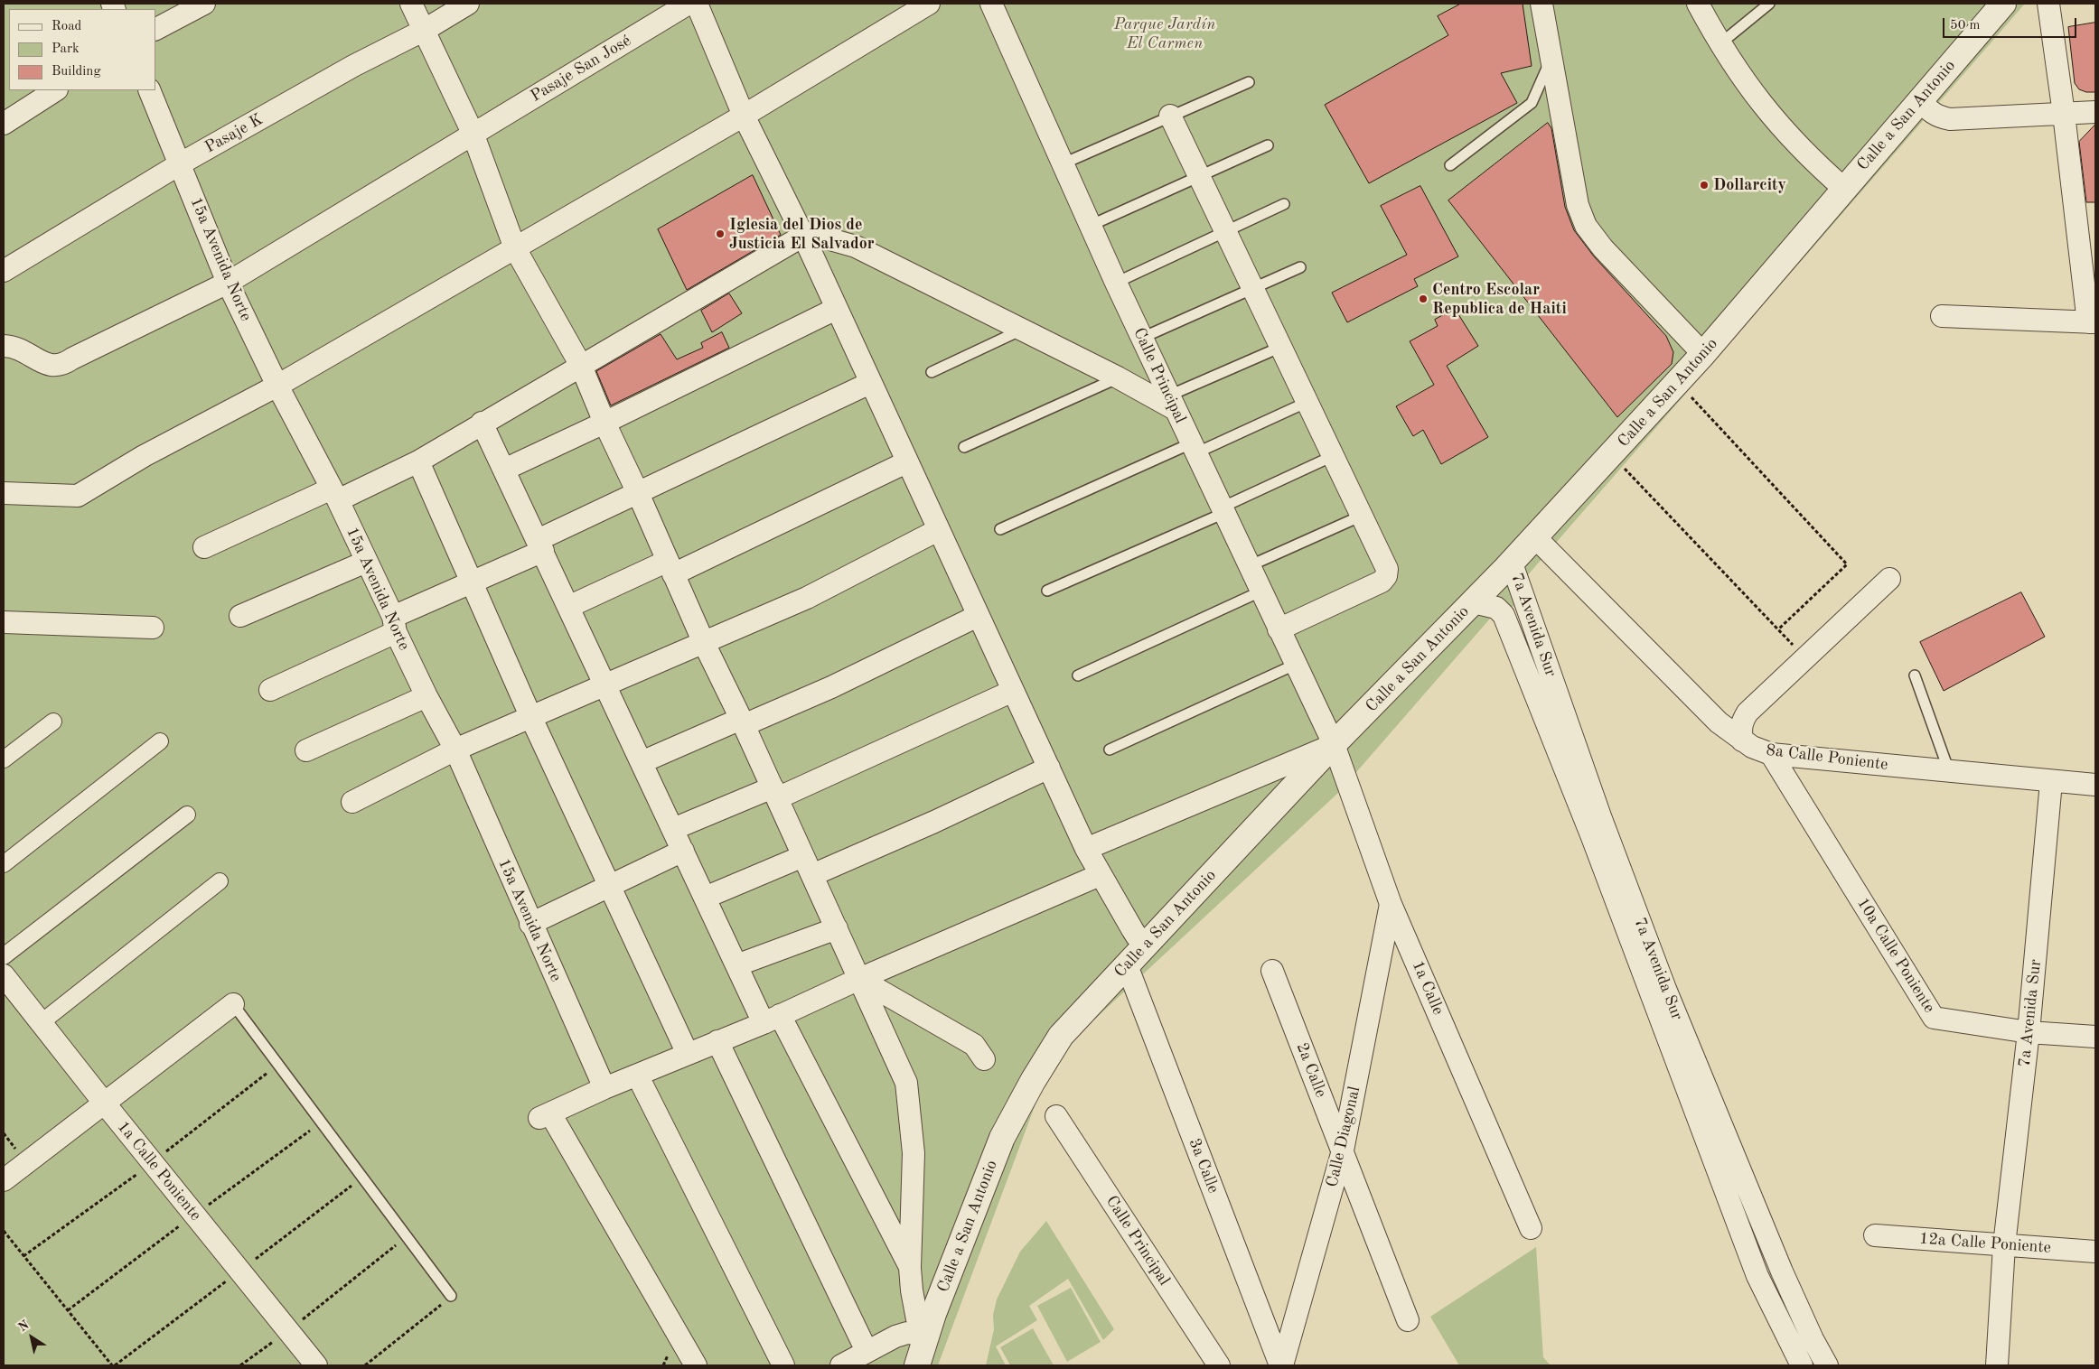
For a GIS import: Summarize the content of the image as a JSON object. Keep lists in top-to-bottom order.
{
  "streets": {
    "street": [
      "Pasaje San José",
      "Calle a San Antonio",
      "Pasaje K",
      "15a Avenida Norte",
      "Calle Principal",
      "7a Avenida Sur",
      "8a Calle Poniente",
      "10a Calle Poniente",
      "1a Calle",
      "2a Calle",
      "Calle Diagonal",
      "3a Calle",
      "1a Calle Poniente",
      "12a Calle Poniente"
    ]
  },
  "crossings": [
    ["Pasaje San José", "15a Avenida Norte"],
    ["Calle a San Antonio", "Calle Principal"],
    ["Calle a San Antonio", "7a Avenida Sur"],
    ["Calle a San Antonio", "8a Calle Poniente"],
    ["Calle a San Antonio", "1a Calle"],
    ["Calle a San Antonio", "3a Calle"],
    ["Pasaje K", "15a Avenida Norte"],
    ["Calle Principal", "1a Calle"],
    ["7a Avenida Sur", "8a Calle Poniente"],
    ["7a Avenida Sur", "10a Calle Poniente"],
    ["7a Avenida Sur", "12a Calle Poniente"],
    ["8a Calle Poniente", "10a Calle Poniente"],
    ["1a Calle", "Calle Diagonal"],
    ["2a Calle", "Calle Diagonal"],
    ["Calle Diagonal", "3a Calle"]
  ],
  "parks": ["Parque Jardín El Carmen"],
  "places": ["Dollarcity", "Iglesia del Dios de Justicia El Salvador", "Centro Escolar Republica de Haiti"],
  "legend": ["Road", "Park", "Building"],
  "scale_bar": "50 m",
  "north": "top left"
}
